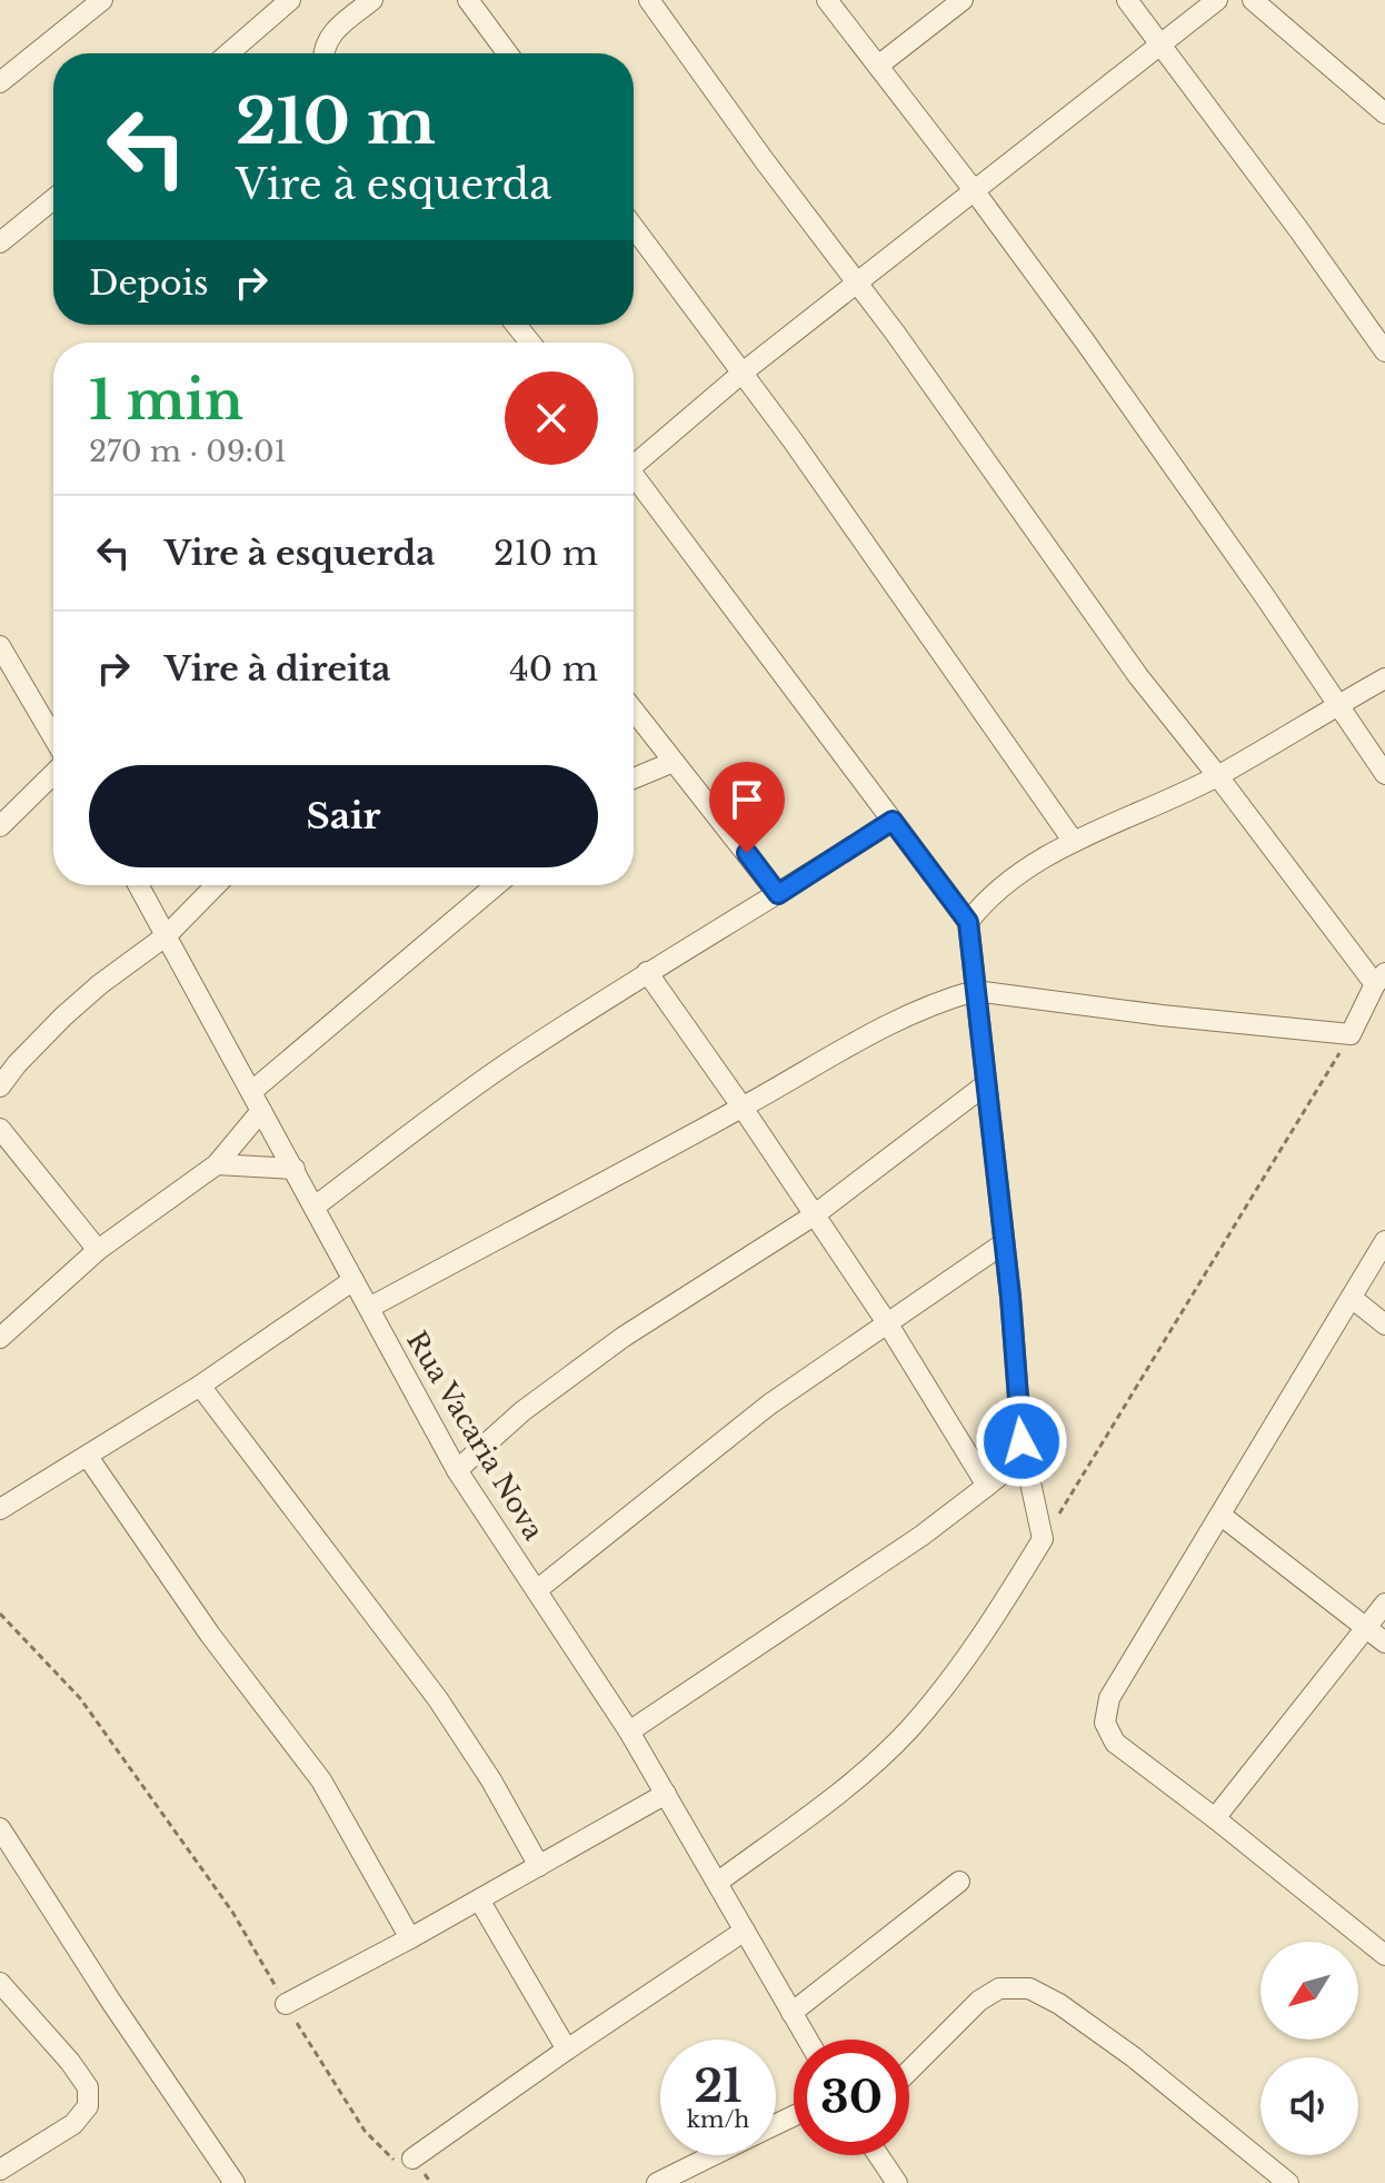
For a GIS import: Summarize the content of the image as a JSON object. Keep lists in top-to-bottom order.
{
  "streets": {
    "street": ["Rua Vacaria Nova"]
  },
  "north": "bottom left",
  "page": {
    "turn": ["210 m", "Vire à esquerda"],
    "then": "Depois",
    "heading": ["1 min", "270 m · 09:01"],
    "list": [
      {
        "name": "Vire à esquerda",
        "value": "210 m"
      },
      {
        "name": "Vire à direita",
        "value": "40 m"
      }
    ],
    "buttons": "Sair",
    "speed": "21 km/h",
    "limit": "30"
  }
}
